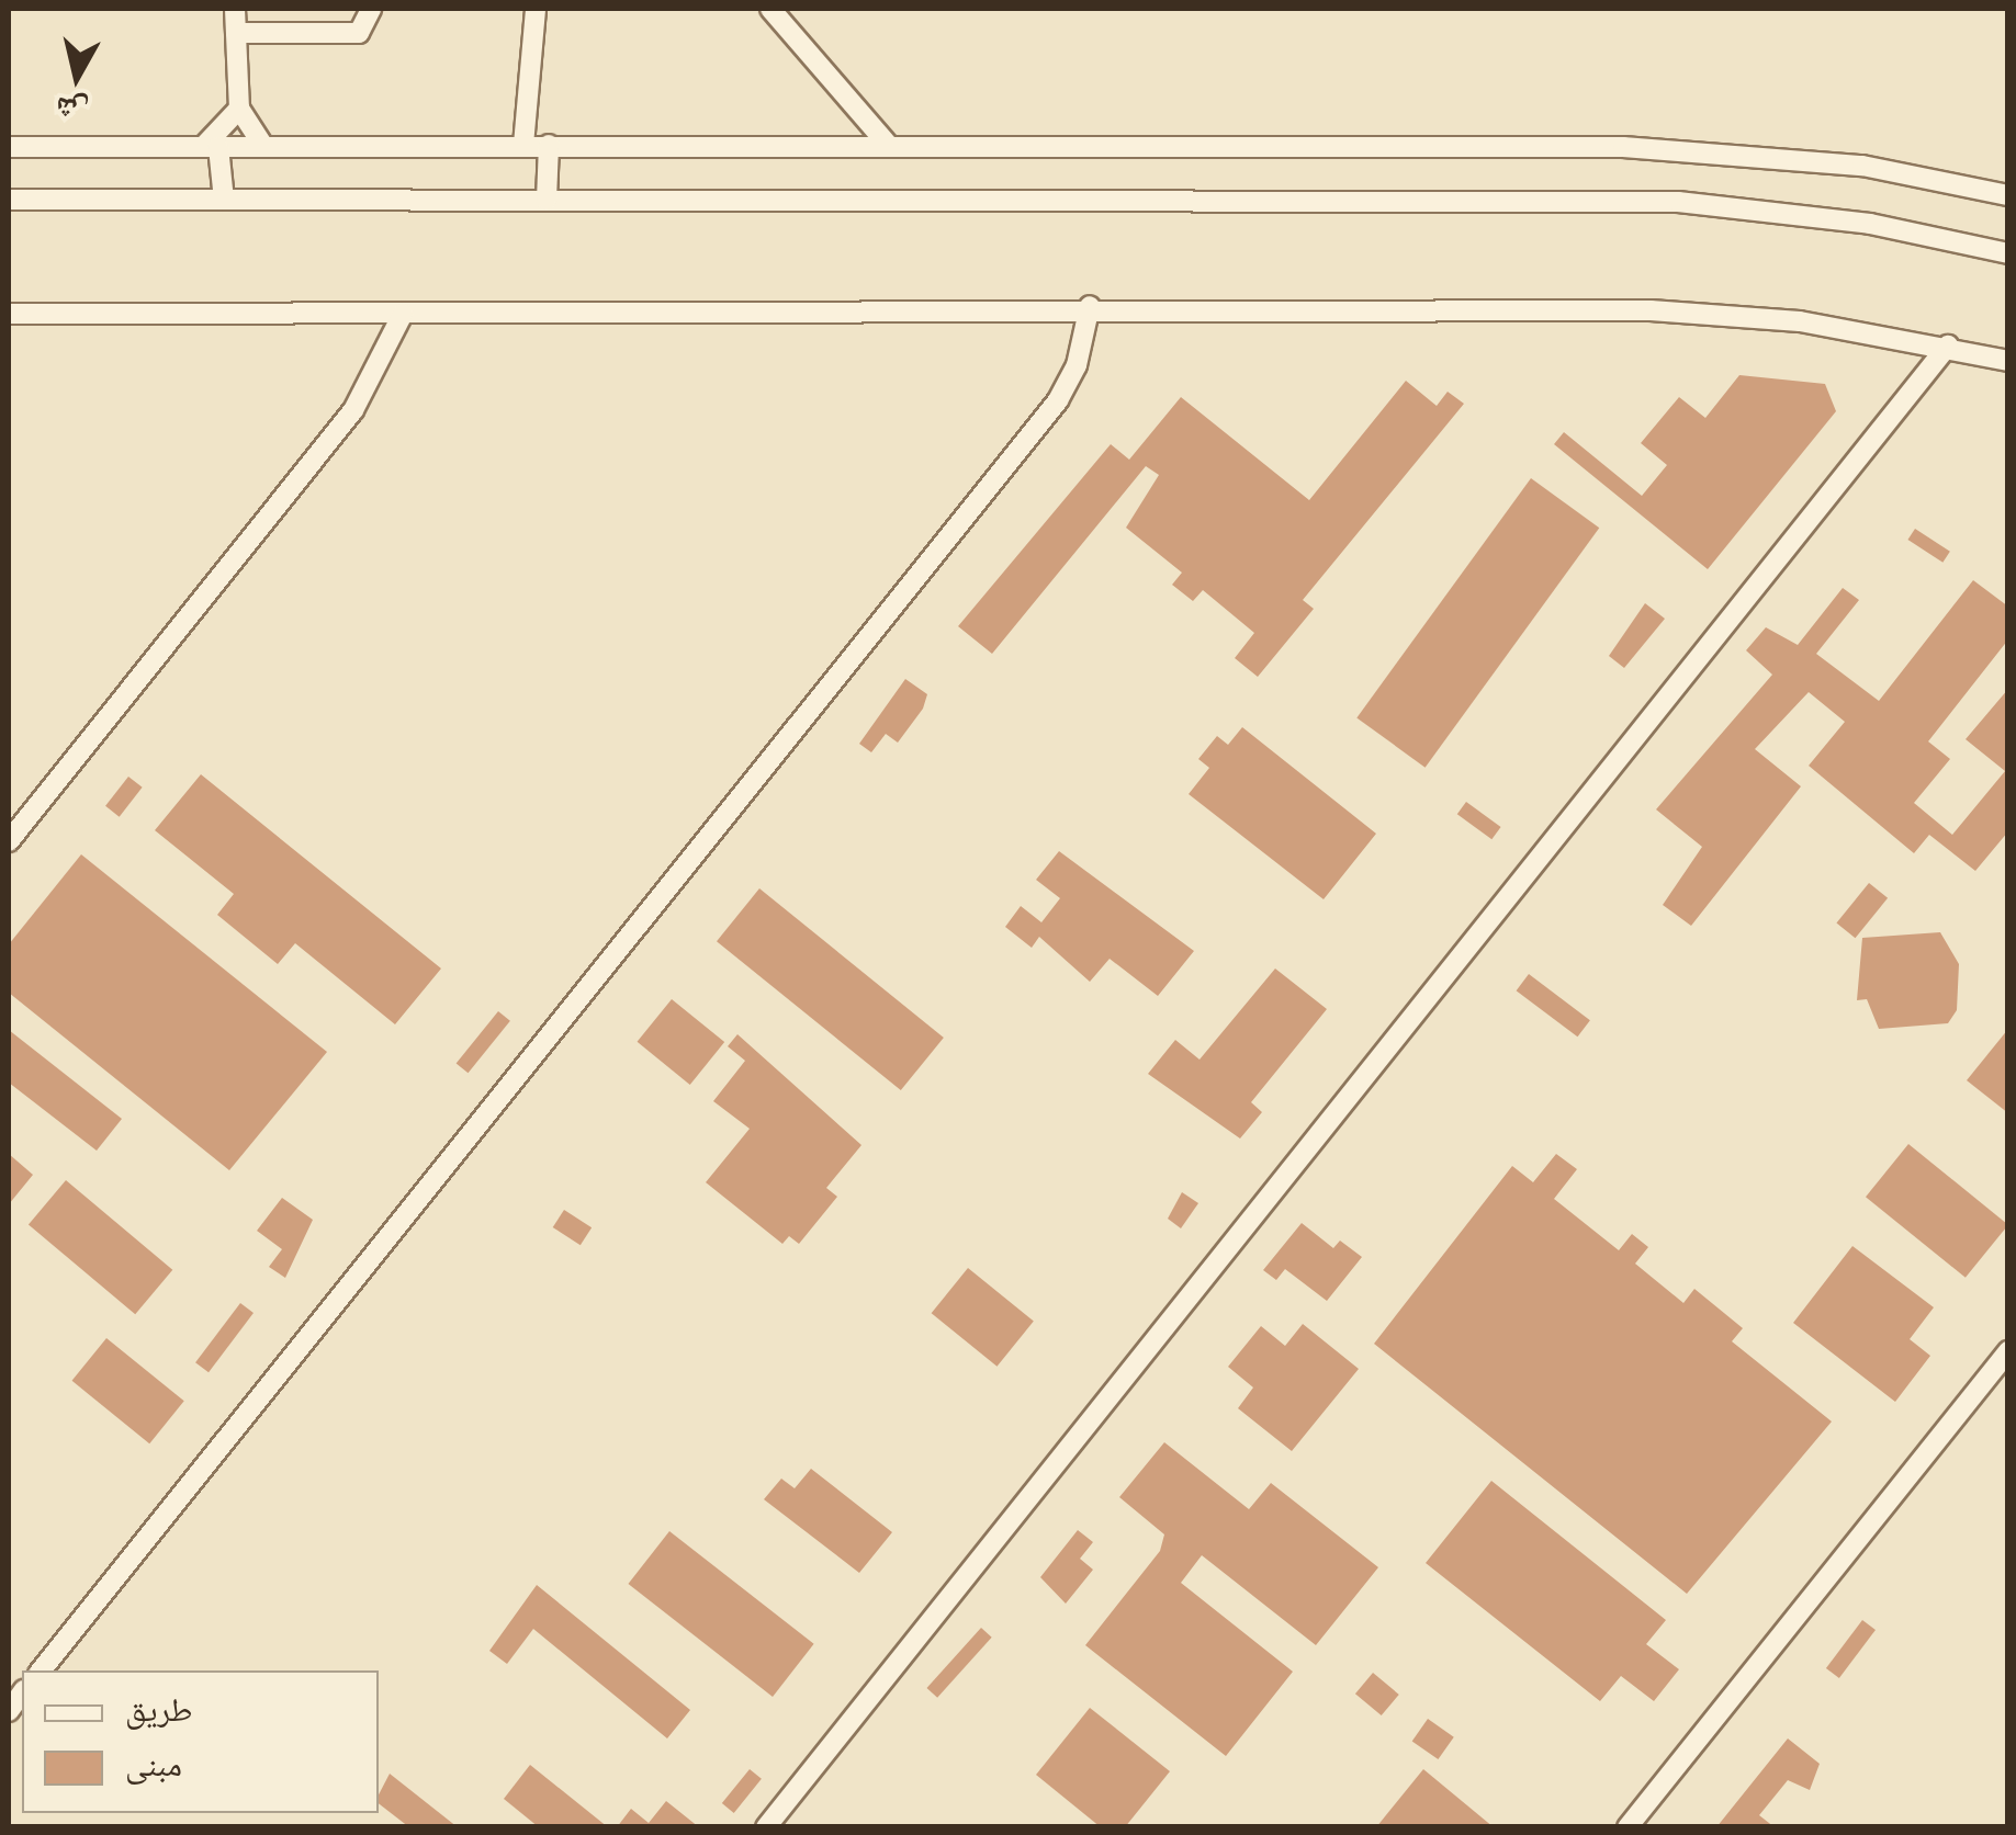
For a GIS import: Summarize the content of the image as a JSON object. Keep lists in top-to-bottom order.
{
  "legend": ["طريق", "مبنى"],
  "north": "bottom"
}
